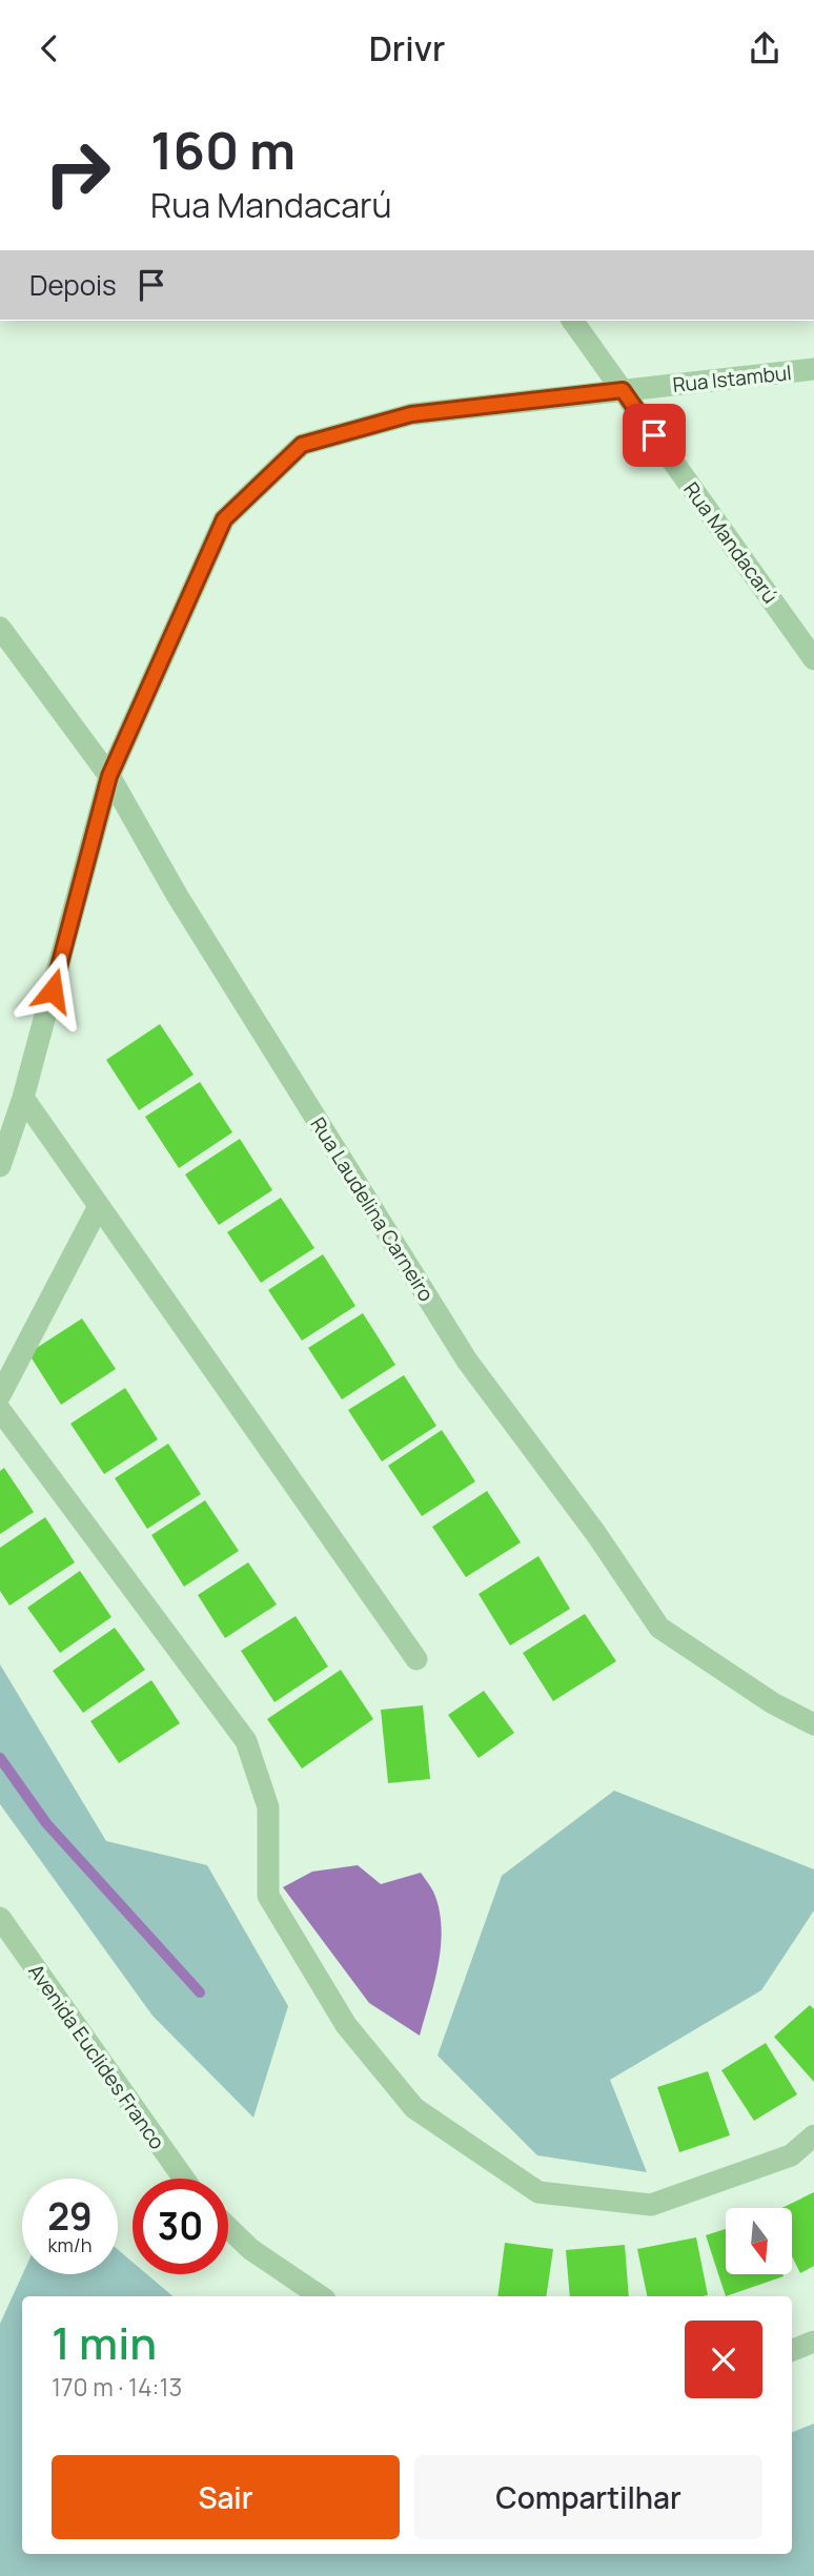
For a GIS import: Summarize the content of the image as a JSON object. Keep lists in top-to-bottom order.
{
  "streets": {
    "street": [
      "Rua Istambul",
      "Rua Mandacarú",
      "Rua Laudelina Carneiro",
      "Avenida Euclides Franco"
    ]
  },
  "crossings": [
    ["Rua Istambul", "Rua Mandacarú"],
    ["Rua Istambul", "Rua Laudelina Carneiro"]
  ],
  "north": "bottom",
  "page": {
    "header": "Drivr",
    "turn": ["160 m", "Rua Mandacarú"],
    "then": "Depois",
    "speed": "29 km/h",
    "limit": "30",
    "heading": ["1 min", "170 m · 14:13"],
    "buttons": ["Sair", "Compartilhar"]
  }
}
